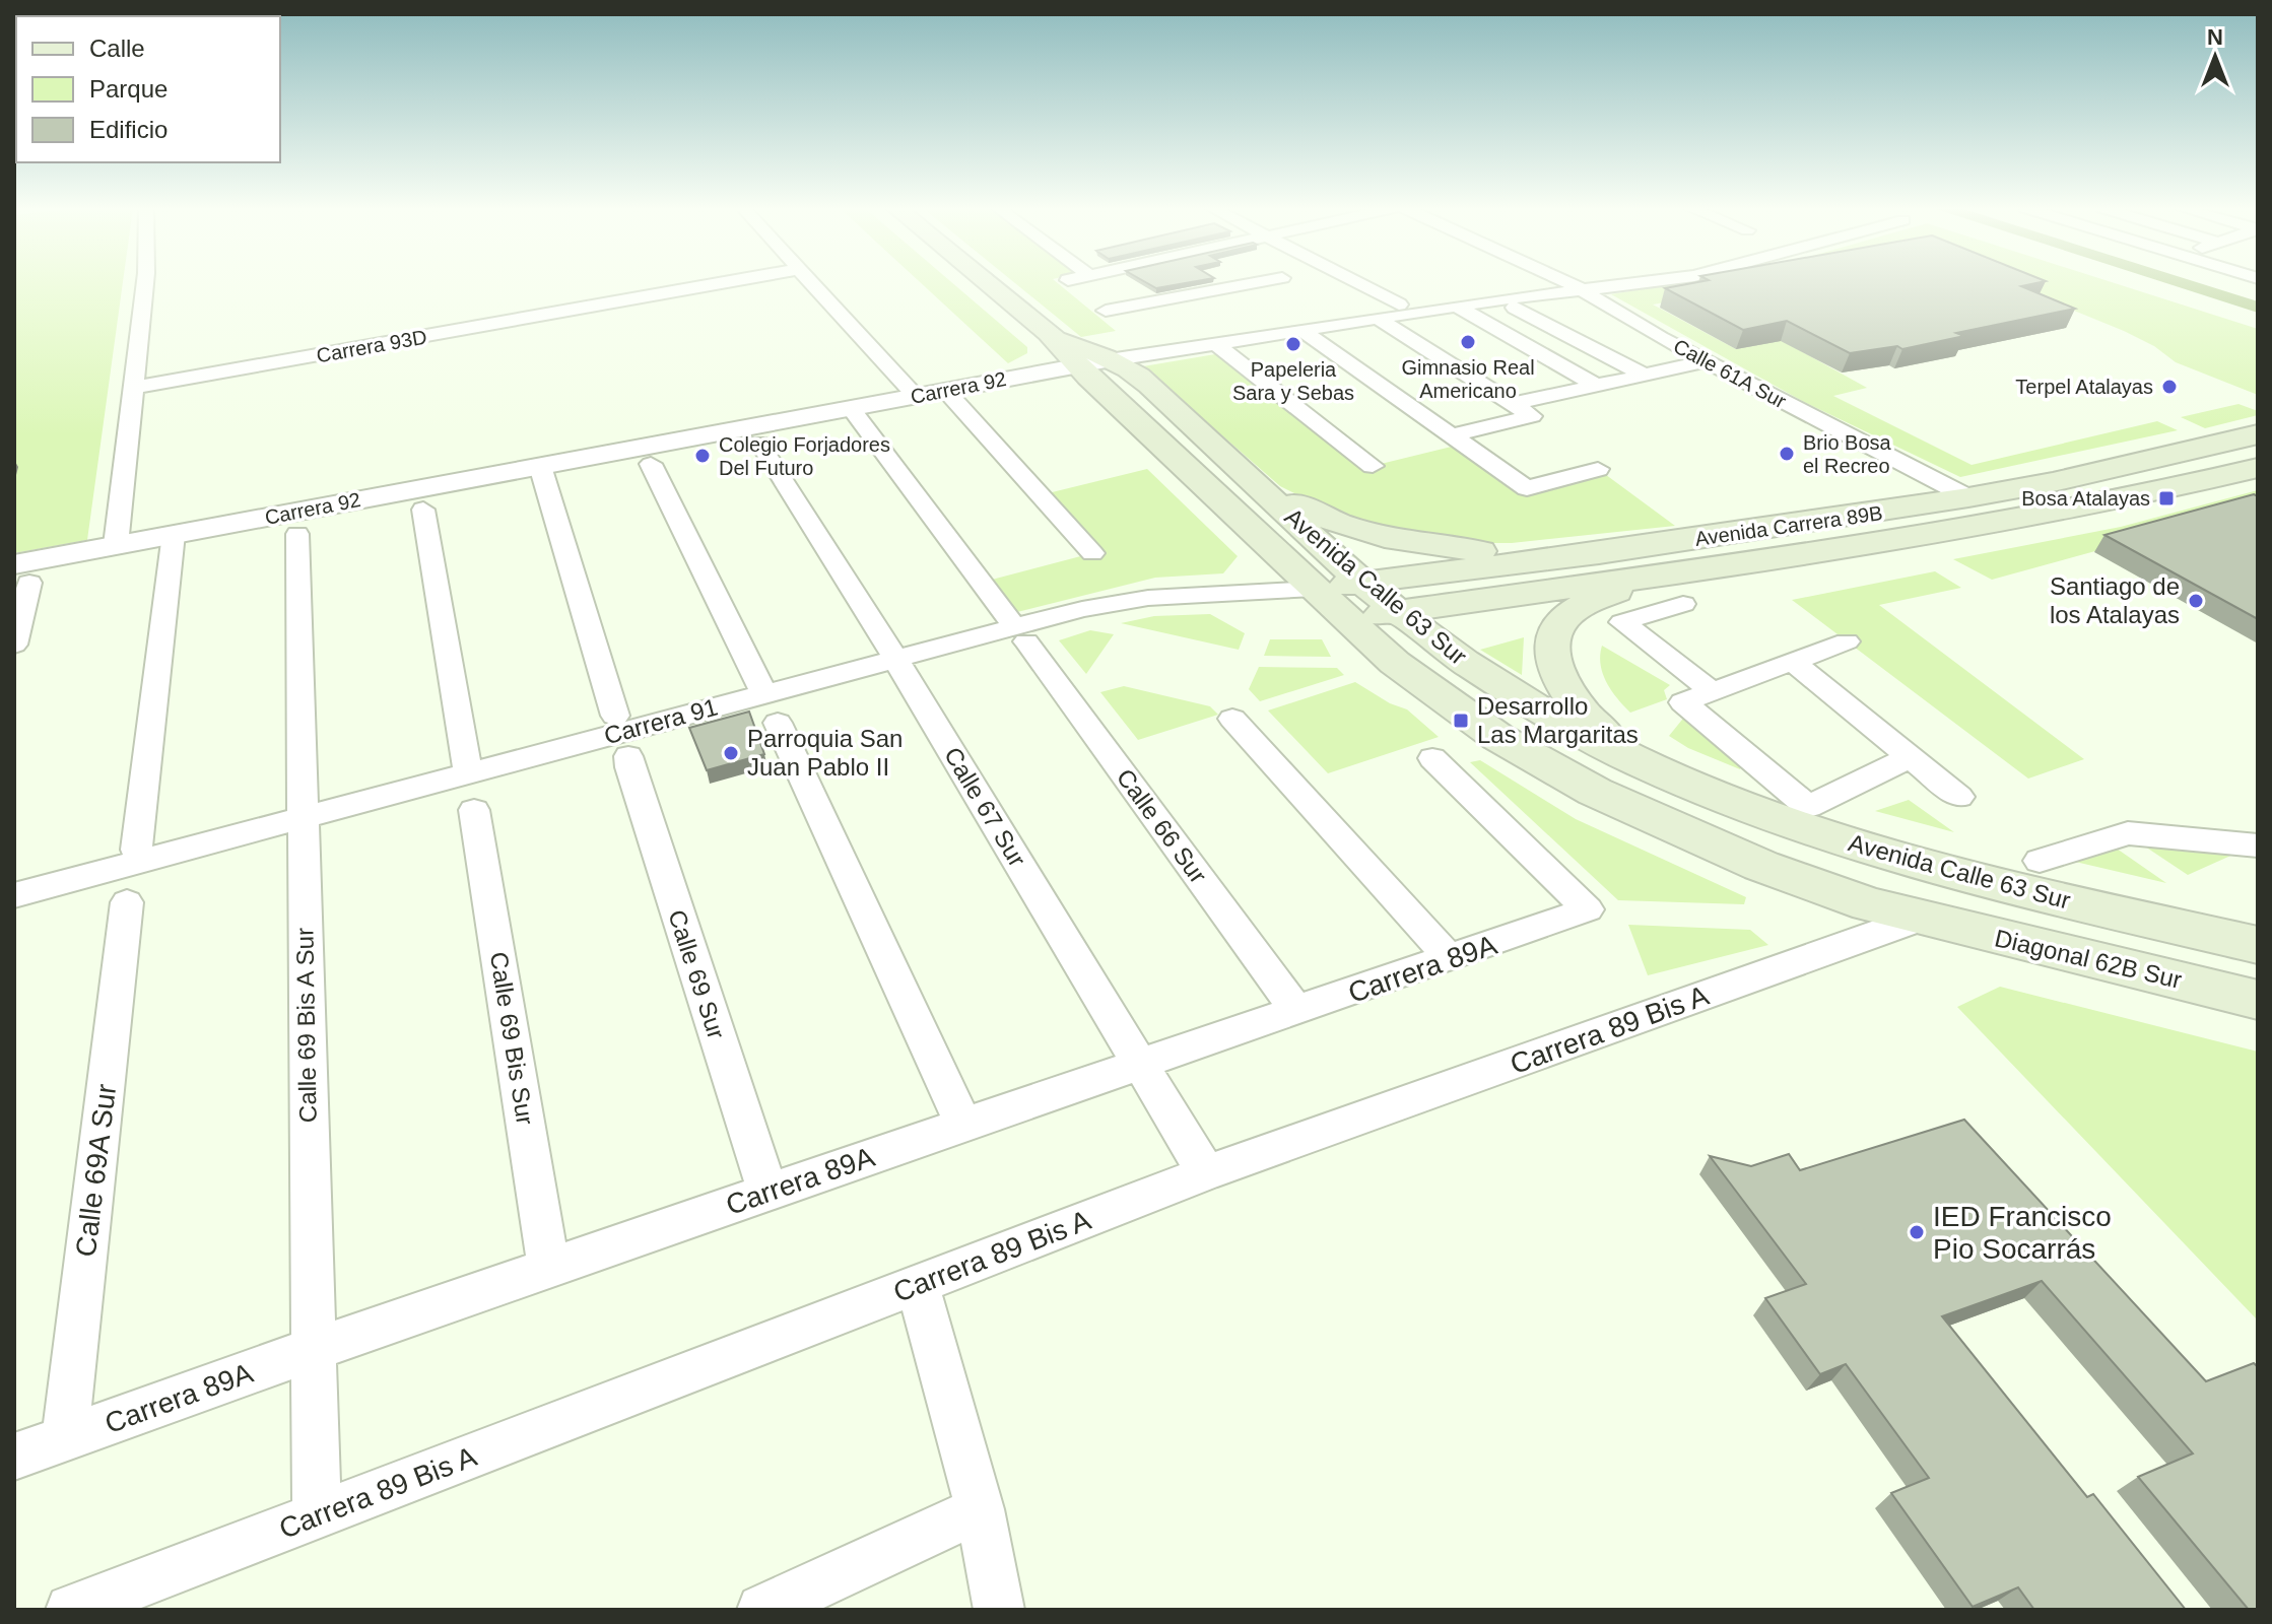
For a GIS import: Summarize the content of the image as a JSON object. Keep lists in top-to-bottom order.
{
  "streets": {
    "main road": ["Avenida Carrera 89B", "Avenida Calle 63 Sur", "Diagonal 62B Sur"],
    "street": [
      "Carrera 93D",
      "Calle 61A Sur",
      "Carrera 92",
      "Carrera 91",
      "Calle 67 Sur",
      "Calle 66 Sur",
      "Carrera 89A",
      "Calle 69 Sur",
      "Calle 69 Bis A Sur",
      "Carrera 89 Bis A",
      "Calle 69 Bis Sur",
      "Calle 69A Sur"
    ]
  },
  "crossings": [
    ["Calle 61A Sur", "Carrera 92"],
    ["Calle 61A Sur", "Avenida Carrera 89B"],
    ["Carrera 92", "Avenida Calle 63 Sur"],
    ["Carrera 92", "Calle 66 Sur"],
    ["Avenida Carrera 89B", "Avenida Calle 63 Sur"],
    ["Avenida Calle 63 Sur", "Carrera 91"],
    ["Avenida Calle 63 Sur", "Diagonal 62B Sur"],
    ["Avenida Calle 63 Sur", "Carrera 89 Bis A"],
    ["Carrera 91", "Calle 67 Sur"],
    ["Carrera 91", "Calle 69 Bis A Sur"],
    ["Calle 67 Sur", "Carrera 89A"],
    ["Calle 67 Sur", "Carrera 89 Bis A"],
    ["Calle 66 Sur", "Carrera 89A"],
    ["Diagonal 62B Sur", "Carrera 89 Bis A"],
    ["Carrera 89A", "Calle 69 Sur"],
    ["Carrera 89A", "Calle 69 Bis A Sur"],
    ["Carrera 89A", "Calle 69 Bis Sur"],
    ["Carrera 89A", "Calle 69A Sur"],
    ["Calle 69 Bis A Sur", "Carrera 89 Bis A"]
  ],
  "places": {
    "other": [
      "Gimnasio Real Americano",
      "Papeleria Sara y Sebas",
      "Terpel Atalayas",
      "Brio Bosa el Recreo",
      "Colegio Forjadores Del Futuro",
      "Santiago de los Atalayas",
      "Parroquia San Juan Pablo II",
      "IED Francisco Pio Socarrás"
    ],
    "transit": ["Bosa Atalayas", "Desarrollo Las Margaritas"]
  },
  "legend": ["Calle", "Parque", "Edificio"],
  "north": "top"
}
